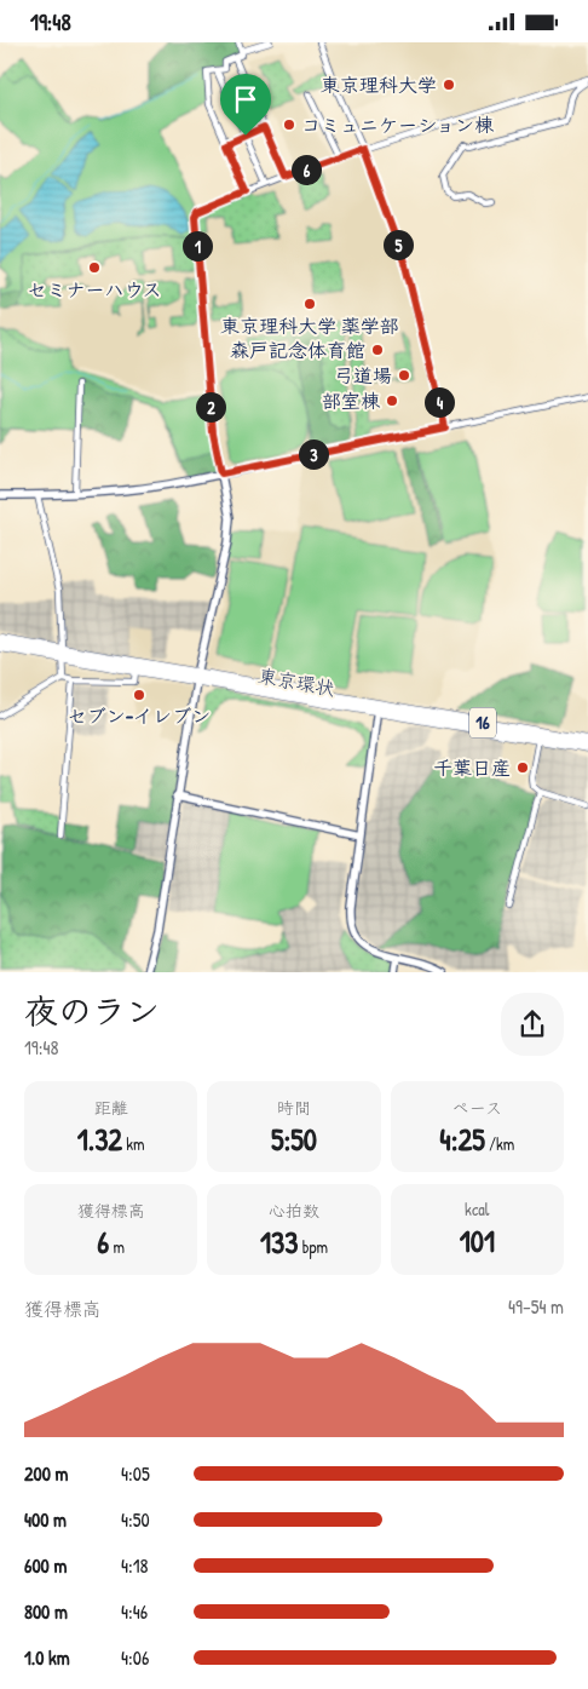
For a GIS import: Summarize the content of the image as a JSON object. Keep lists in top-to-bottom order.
{
  "streets": {
    "highway": ["東京環状", "16"]
  },
  "places": [
    "東京理科大学",
    "コミュニケーション棟",
    "セミナーハウス",
    "東京理科大学 薬学部",
    "森戸記念体育館",
    "弓道場",
    "部室棟",
    "セブン-イレブン",
    "千葉日産"
  ],
  "page": {
    "status": "19:48",
    "pins": [
      "6",
      "5",
      "1",
      "4",
      "2",
      "3"
    ],
    "heading": ["夜のラン", "19:48"],
    "stats": [
      ["距離", "1.32 km"],
      ["時間", "5:50"],
      ["ペース", "4:25 /km"],
      ["獲得標高", "6 m"],
      ["心拍数", "133 bpm"],
      ["kcal", "101"]
    ],
    "chart": ["獲得標高", "49–54 m"],
    "list": [
      {
        "name": "200 m",
        "note": "4:05"
      },
      {
        "name": "400 m",
        "note": "4:50"
      },
      {
        "name": "600 m",
        "note": "4:18"
      },
      {
        "name": "800 m",
        "note": "4:46"
      },
      {
        "name": "1.0 km",
        "note": "4:06"
      }
    ]
  }
}
